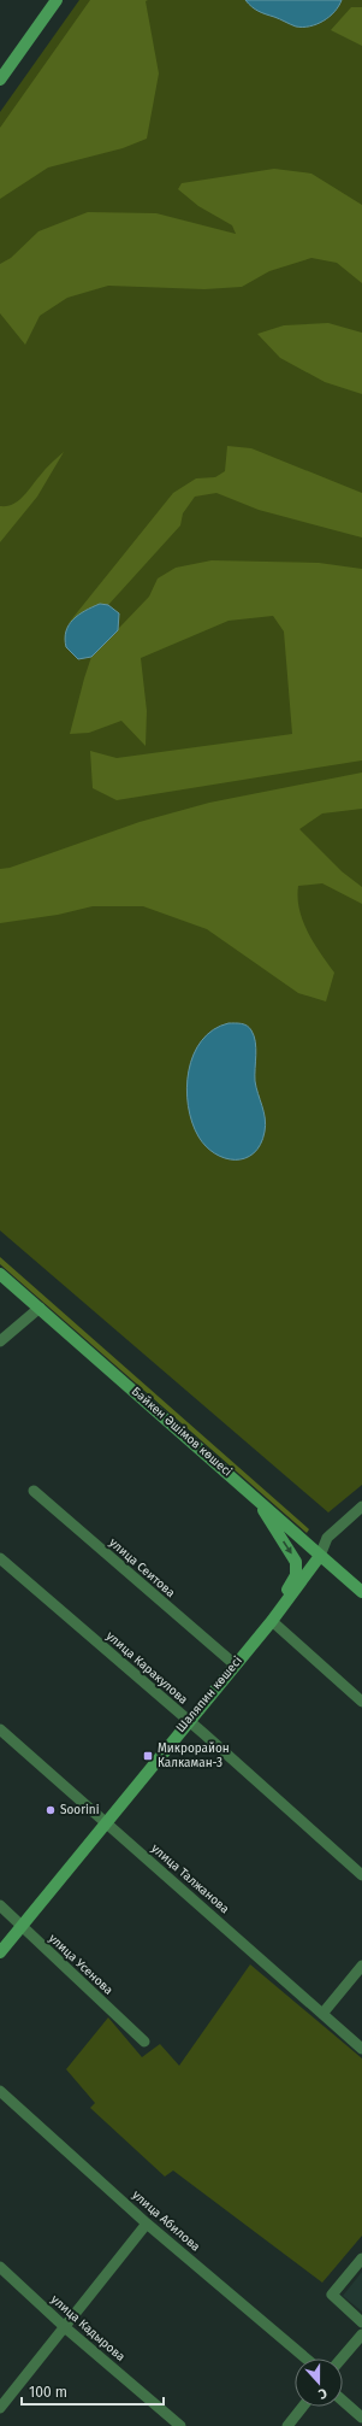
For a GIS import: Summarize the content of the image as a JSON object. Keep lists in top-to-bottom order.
{
  "streets": {
    "main road": ["Бәйкен Әшімов көшесі", "Шаляпин көшесі"],
    "street": [
      "улица Сеитова",
      "улица Каракулова",
      "улица Талжанова",
      "улица Усенова",
      "улица Абилова",
      "улица Кадырова"
    ]
  },
  "crossings": [
    ["Бәйкен Әшімов көшесі", "Шаляпин көшесі"],
    ["улица Сеитова", "Шаляпин көшесі"],
    ["улица Каракулова", "Шаляпин көшесі"],
    ["Шаляпин көшесі", "улица Талжанова"],
    ["Шаляпин көшесі", "улица Усенова"]
  ],
  "places": {
    "transit": ["Микрорайон Калкаман-3"],
    "other": ["Soorini"]
  },
  "scale_bar": "100 m",
  "north": "bottom"
}
